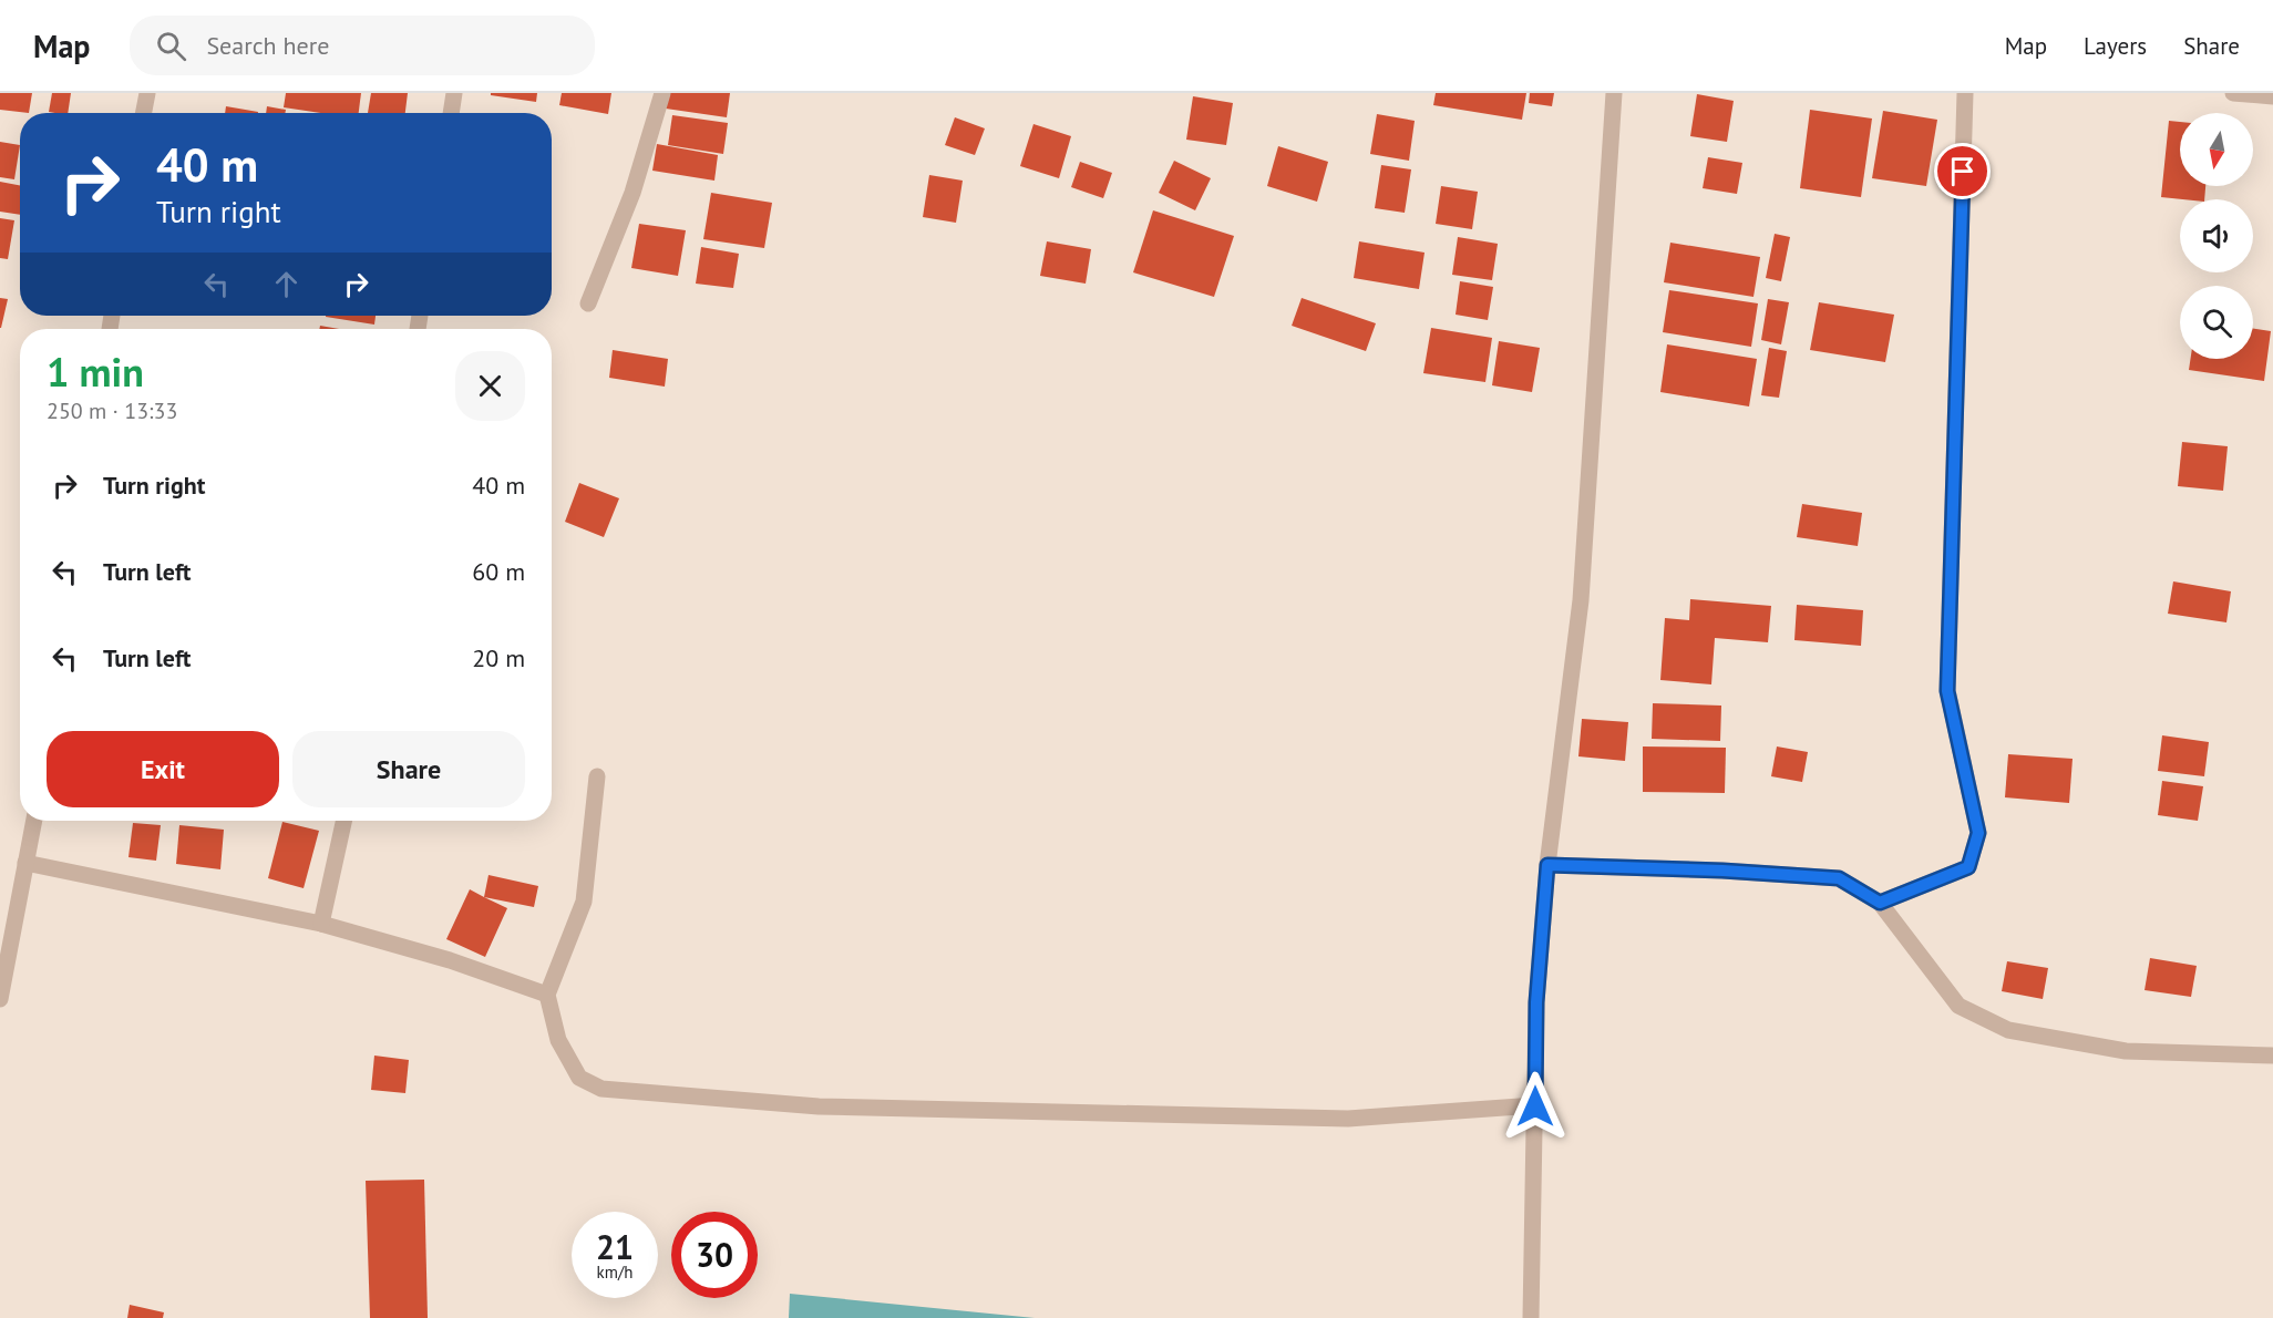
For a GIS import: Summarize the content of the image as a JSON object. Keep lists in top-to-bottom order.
{
  "north": "bottom",
  "page": {
    "header": "Map",
    "search": "Search here",
    "nav": ["Map", "Layers", "Share"],
    "turn": ["40 m", "Turn right"],
    "heading": ["1 min", "250 m · 13:33"],
    "list": [
      {
        "name": "Turn right",
        "value": "40 m"
      },
      {
        "name": "Turn left",
        "value": "60 m"
      },
      {
        "name": "Turn left",
        "value": "20 m"
      }
    ],
    "buttons": ["Exit", "Share"],
    "speed": "21 km/h",
    "limit": "30"
  }
}
